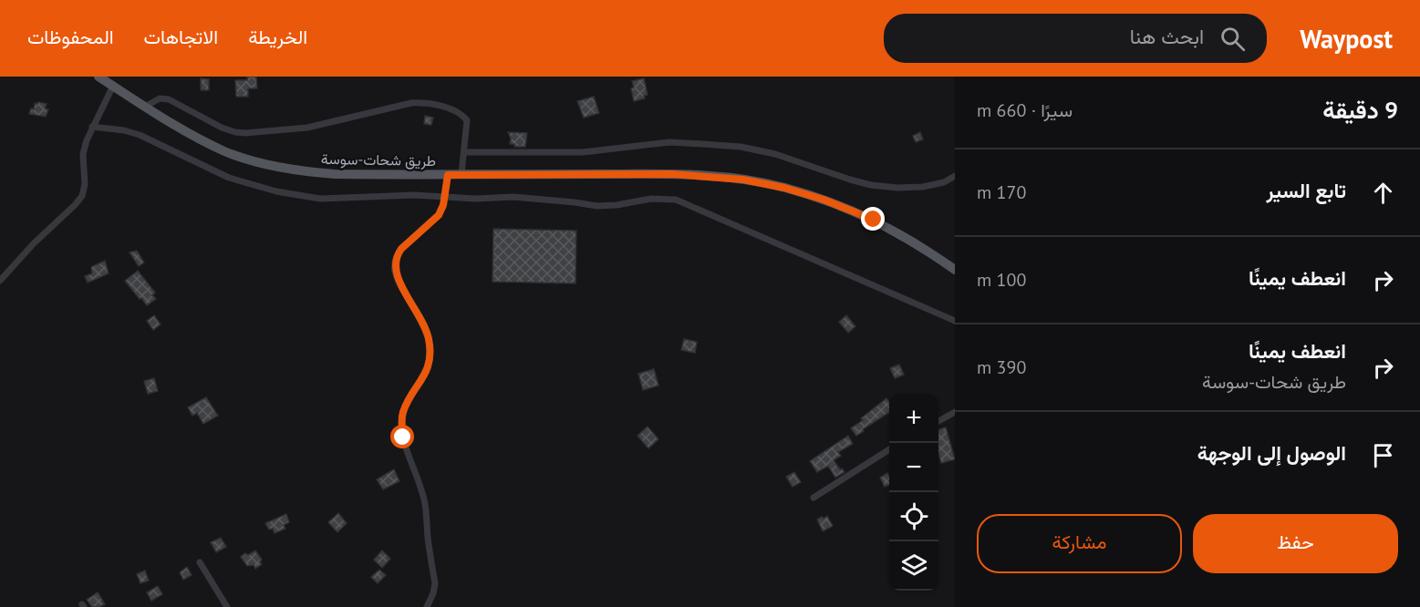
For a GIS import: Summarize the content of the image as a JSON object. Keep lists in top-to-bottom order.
{
  "streets": {
    "main road": ["طريق شحات-سوسة"]
  },
  "page": {
    "header": "Waypost",
    "search": "ابحث هنا",
    "nav": ["الخريطة", "الاتجاهات", "المحفوظات"],
    "heading": ["9 دقيقة", "سيرًا · 660 m"],
    "list": [
      ["تابع السير", "170 m"],
      ["انعطف يمينًا", "100 m"],
      ["انعطف يمينًا", "طريق شحات-سوسة", "390 m"],
      "الوصول إلى الوجهة"
    ],
    "map_buttons": ["+", "−"],
    "buttons": ["حفظ", "مشاركة"]
  }
}
